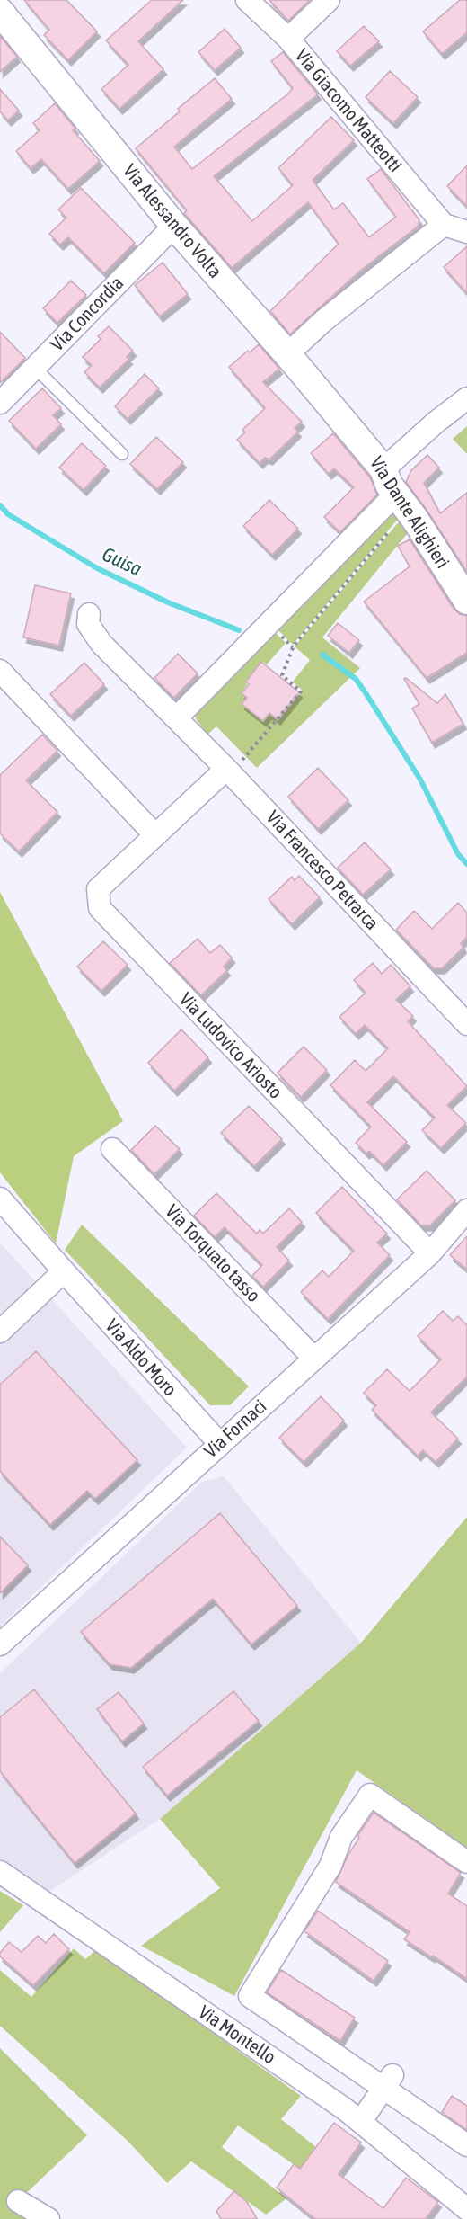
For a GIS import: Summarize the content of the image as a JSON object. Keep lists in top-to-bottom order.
{
  "streets": {
    "street": [
      "Via Giacomo Matteotti",
      "Via Alessandro Volta",
      "Via Concordia",
      "Via Dante Alighieri",
      "Via Francesco Petrarca",
      "Via Ludovico Ariosto",
      "Via Torquato tasso",
      "Via Aldo Moro",
      "Via Fornaci",
      "Via Montello"
    ]
  },
  "crossings": [
    ["Via Alessandro Volta", "Via Concordia"],
    ["Via Alessandro Volta", "Via Dante Alighieri"],
    ["Via Francesco Petrarca", "Via Ludovico Ariosto"],
    ["Via Ludovico Ariosto", "Via Fornaci"],
    ["Via Torquato tasso", "Via Fornaci"],
    ["Via Aldo Moro", "Via Fornaci"]
  ],
  "water": ["Guisa"]
}
